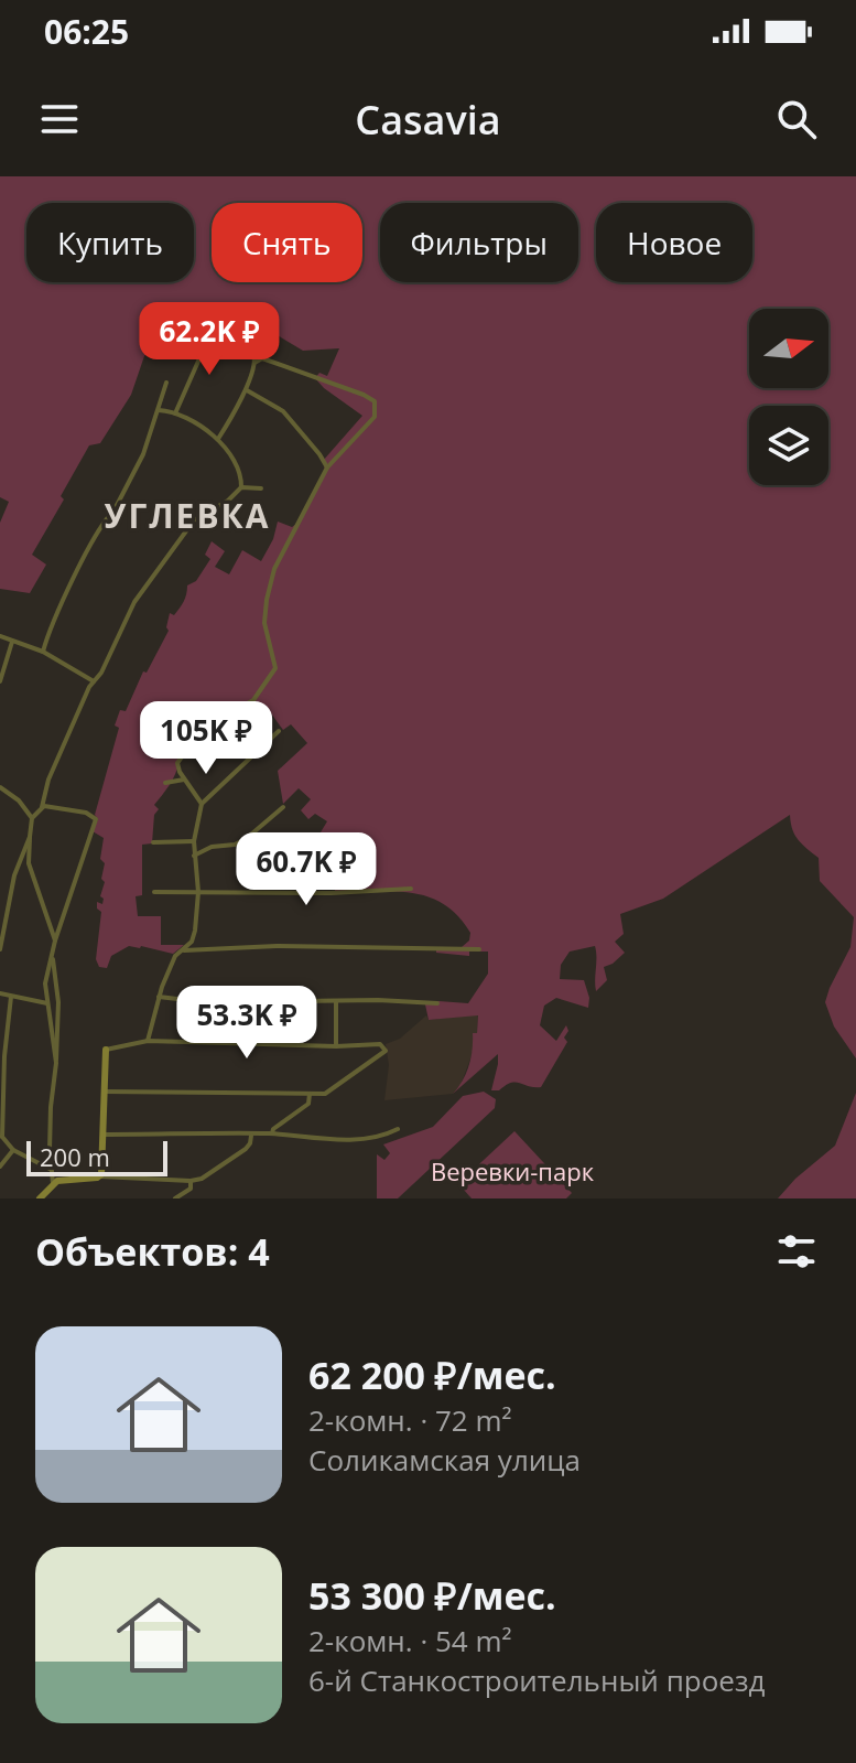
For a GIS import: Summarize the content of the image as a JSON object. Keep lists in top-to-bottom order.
{
  "districts": ["УГЛЕВКА"],
  "parks": ["Веревки-парк"],
  "scale_bar": "200 m",
  "north": "right",
  "page": {
    "status": "06:25",
    "header": "Casavia",
    "chip": [
      "Купить",
      "Снять",
      "Фильтры",
      "Новое"
    ],
    "price": [
      "62.2K ₽",
      "105K ₽",
      "60.7K ₽",
      "53.3K ₽"
    ],
    "scale": "200 m",
    "heading": "Объектов: 4",
    "list": [
      {
        "name": "62 200 ₽/мес.",
        "note": "2-комн. · 72 m² · Соликамская улица"
      },
      {
        "name": "53 300 ₽/мес.",
        "note": "2-комн. · 54 m² · 6-й Станкостроительный проезд"
      }
    ]
  }
}
